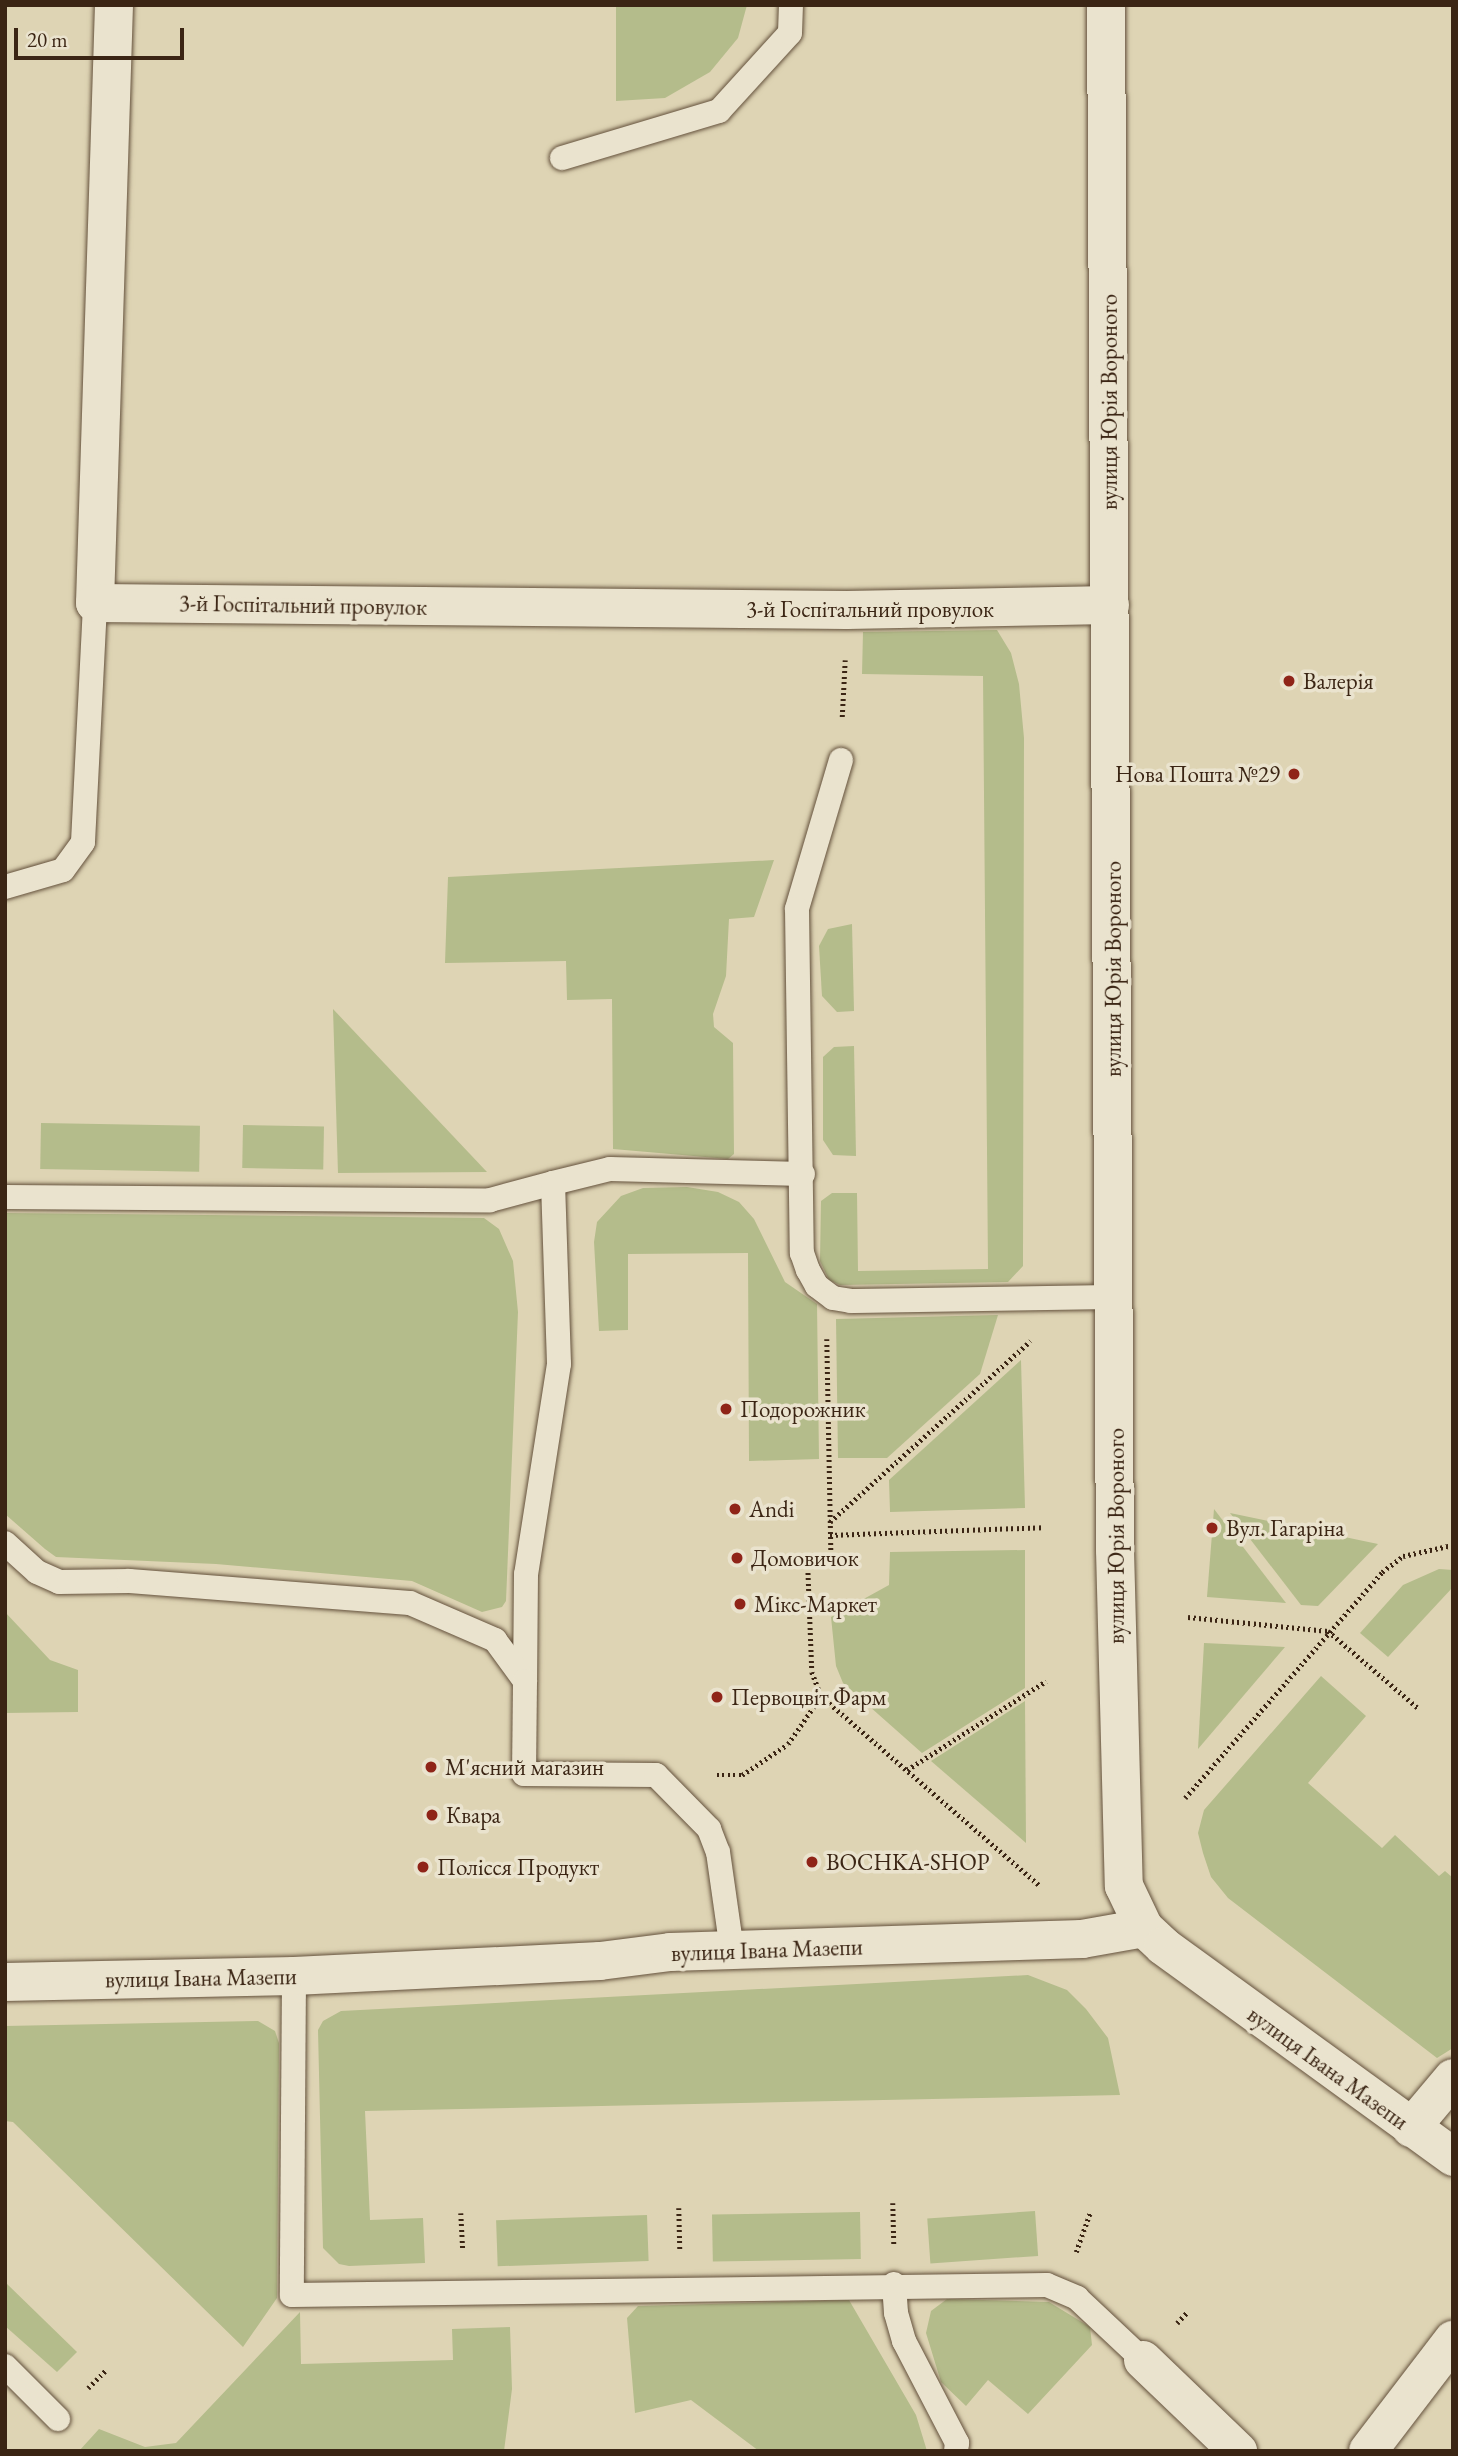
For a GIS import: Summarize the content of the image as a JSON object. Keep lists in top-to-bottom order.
{
  "streets": {
    "street": ["вулиця Юрія Вороного", "3-й Госпітальний провулок", "вулиця Івана Мазепи"]
  },
  "crossings": [
    ["вулиця Юрія Вороного", "3-й Госпітальний провулок"],
    ["вулиця Юрія Вороного", "вулиця Івана Мазепи"]
  ],
  "places": [
    "Валерія",
    "Нова Пошта №29",
    "Подорожник",
    "Andi",
    "Вул. Гагаріна",
    "Домовичок",
    "Мікс-Маркет",
    "Первоцвіт Фарм",
    "М'ясний магазин",
    "Квара",
    "BOCHKA-SHOP",
    "Полісся Продукт"
  ],
  "scale_bar": "20 m"
}
